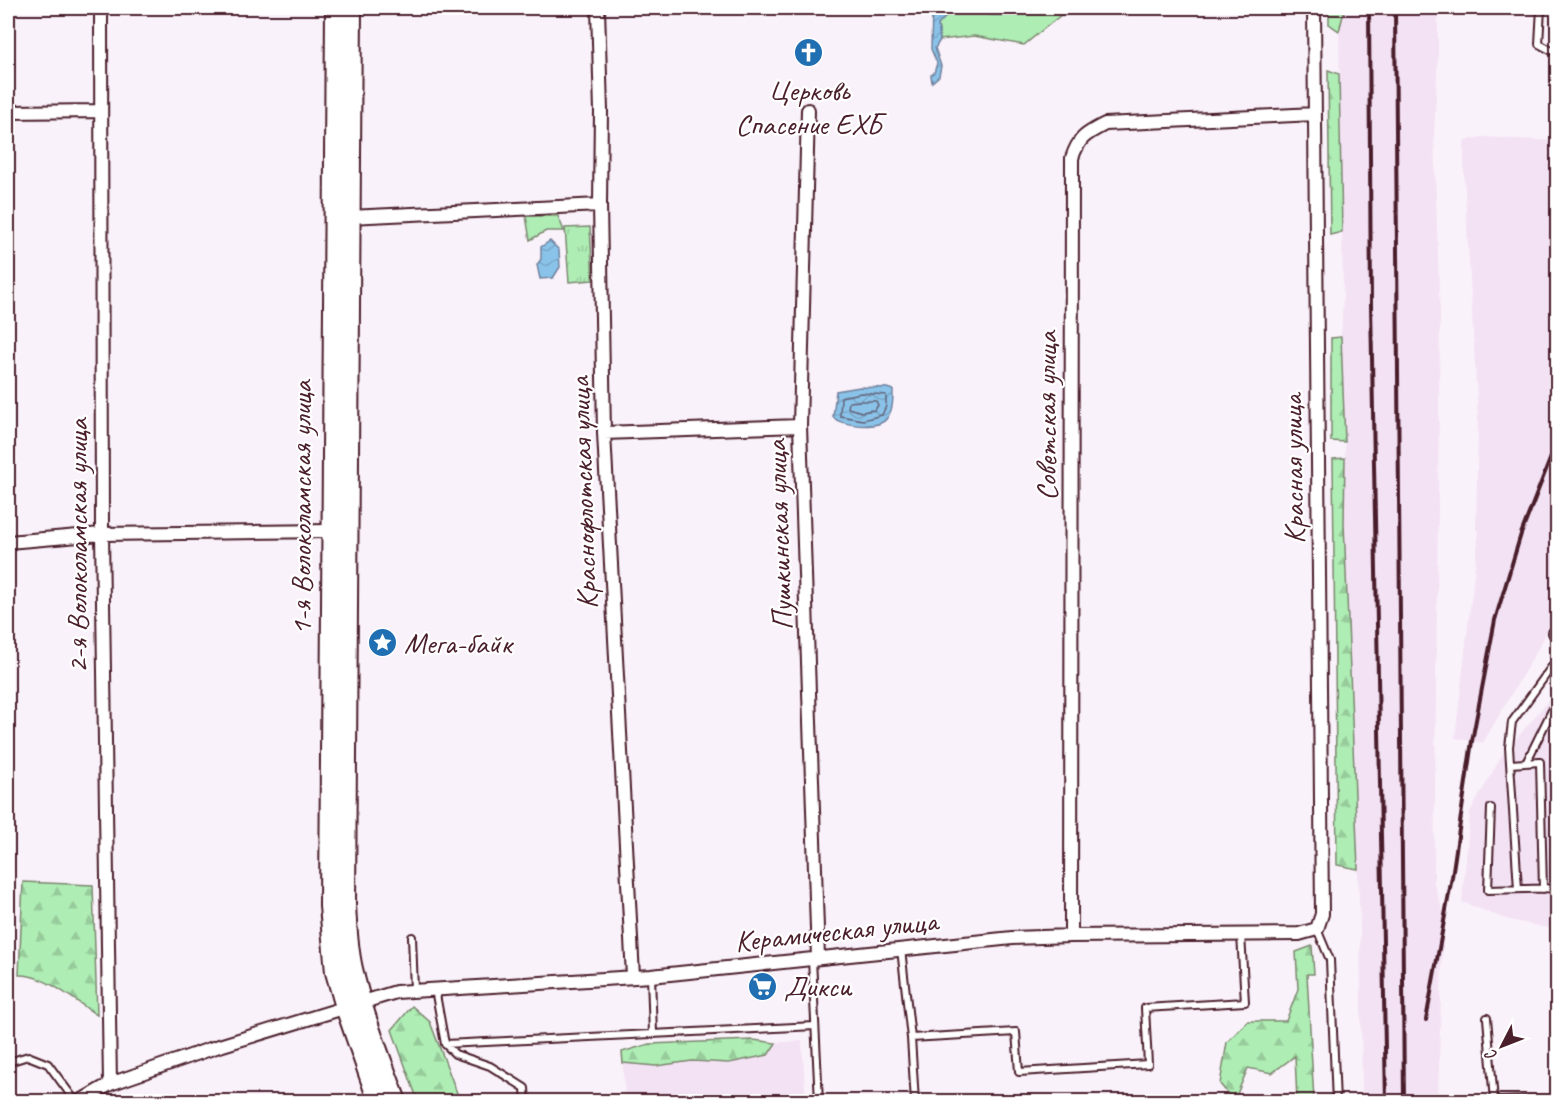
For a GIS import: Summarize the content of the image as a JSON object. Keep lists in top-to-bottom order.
{
  "streets": {
    "main road": ["1-я Волоколамская улица"],
    "street": [
      "Советская улица",
      "Красная улица",
      "Краснофлотская улица",
      "Пушкинская улица",
      "2-я Волоколамская улица",
      "Керамическая улица"
    ]
  },
  "crossings": [
    ["Советская улица", "Красная улица"],
    ["Советская улица", "Керамическая улица"],
    ["Красная улица", "Керамическая улица"],
    ["Краснофлотская улица", "Керамическая улица"],
    ["1-я Волоколамская улица", "Керамическая улица"],
    ["Пушкинская улица", "Керамическая улица"]
  ],
  "places": {
    "church": ["Церковь Спасение ЕХБ"],
    "place": ["Мега-байк"],
    "supermarket": ["Дикси"]
  },
  "north": "bottom left"
}
